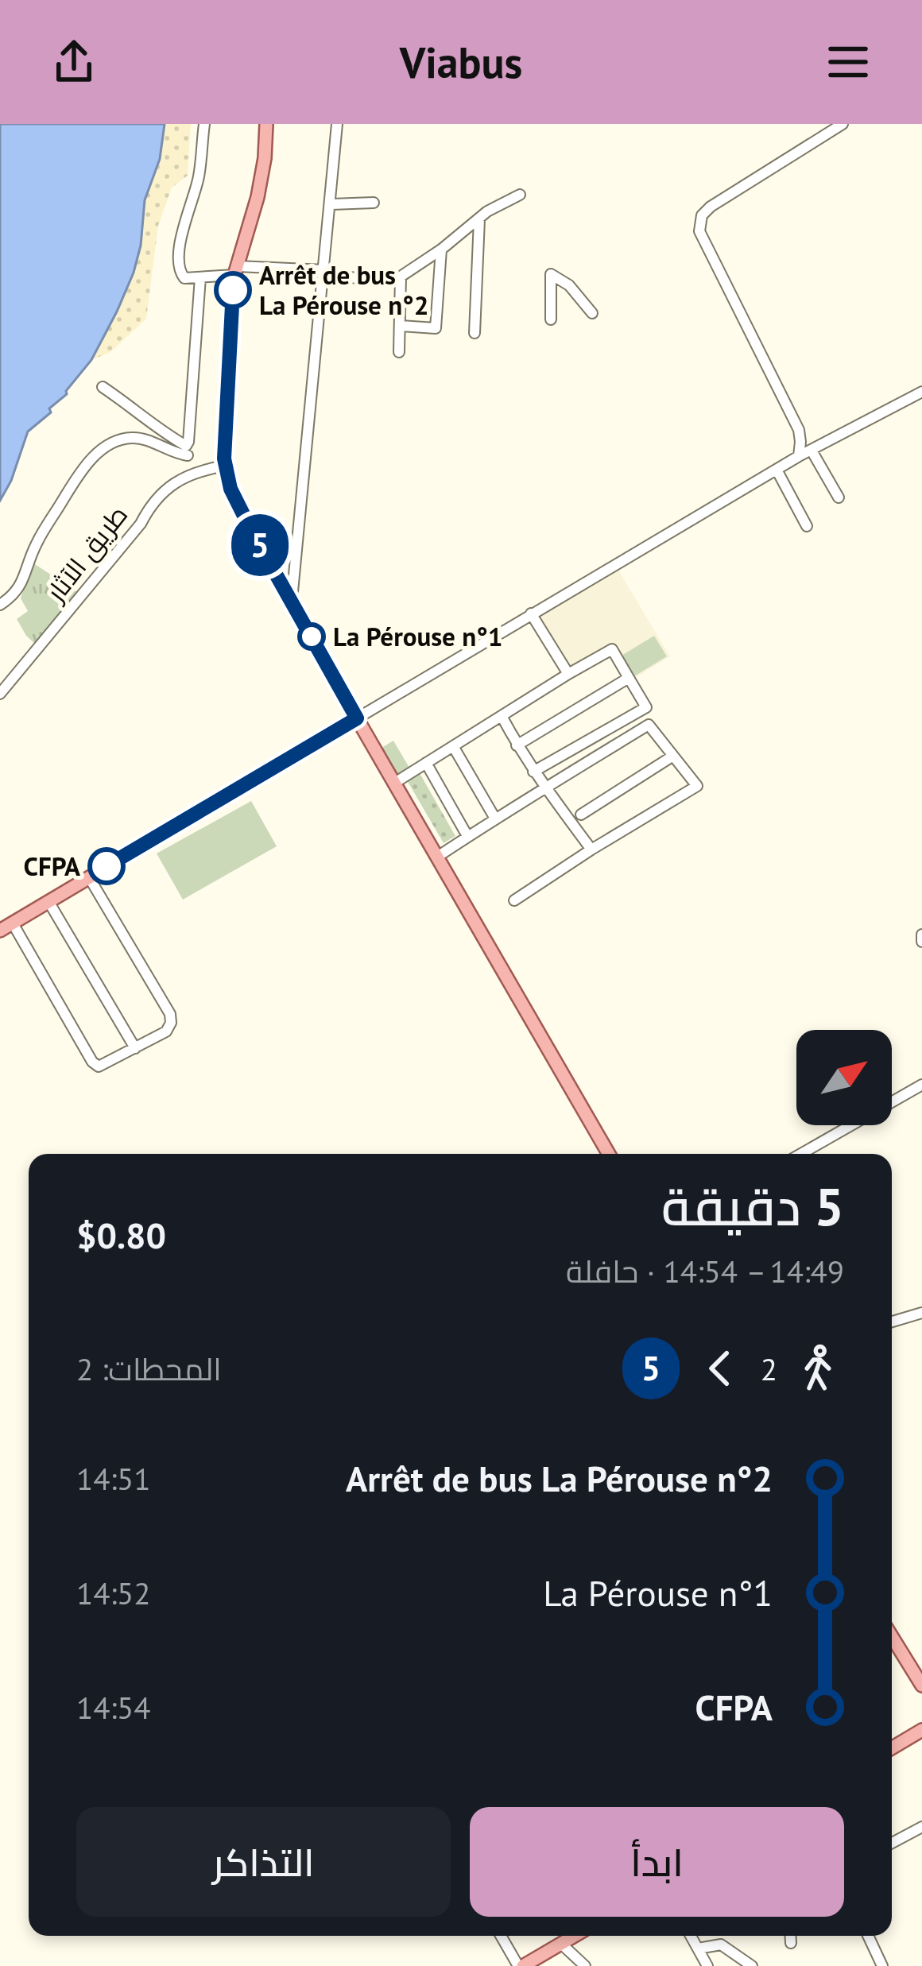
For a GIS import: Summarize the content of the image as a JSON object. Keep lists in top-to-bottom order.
{
  "streets": {
    "street": ["طريق الآثار"]
  },
  "places": ["Arrêt de bus La Pérouse n°2", "La Pérouse n°1", "CFPA"],
  "lines": ["bus line 5"],
  "north": "top right",
  "page": {
    "header": "Viabus",
    "on_map": "5",
    "heading": ["5 دقيقة", "14:49 – 14:54 · حافلة", "$0.80"],
    "legs": ["2", "5", "المحطات: 2"],
    "list": [
      {
        "name": "Arrêt de bus La Pérouse n°2",
        "value": "14:51"
      },
      {
        "name": "La Pérouse n°1",
        "value": "14:52"
      },
      {
        "name": "CFPA",
        "value": "14:54"
      }
    ],
    "buttons": ["ابدأ", "التذاكر"]
  }
}
